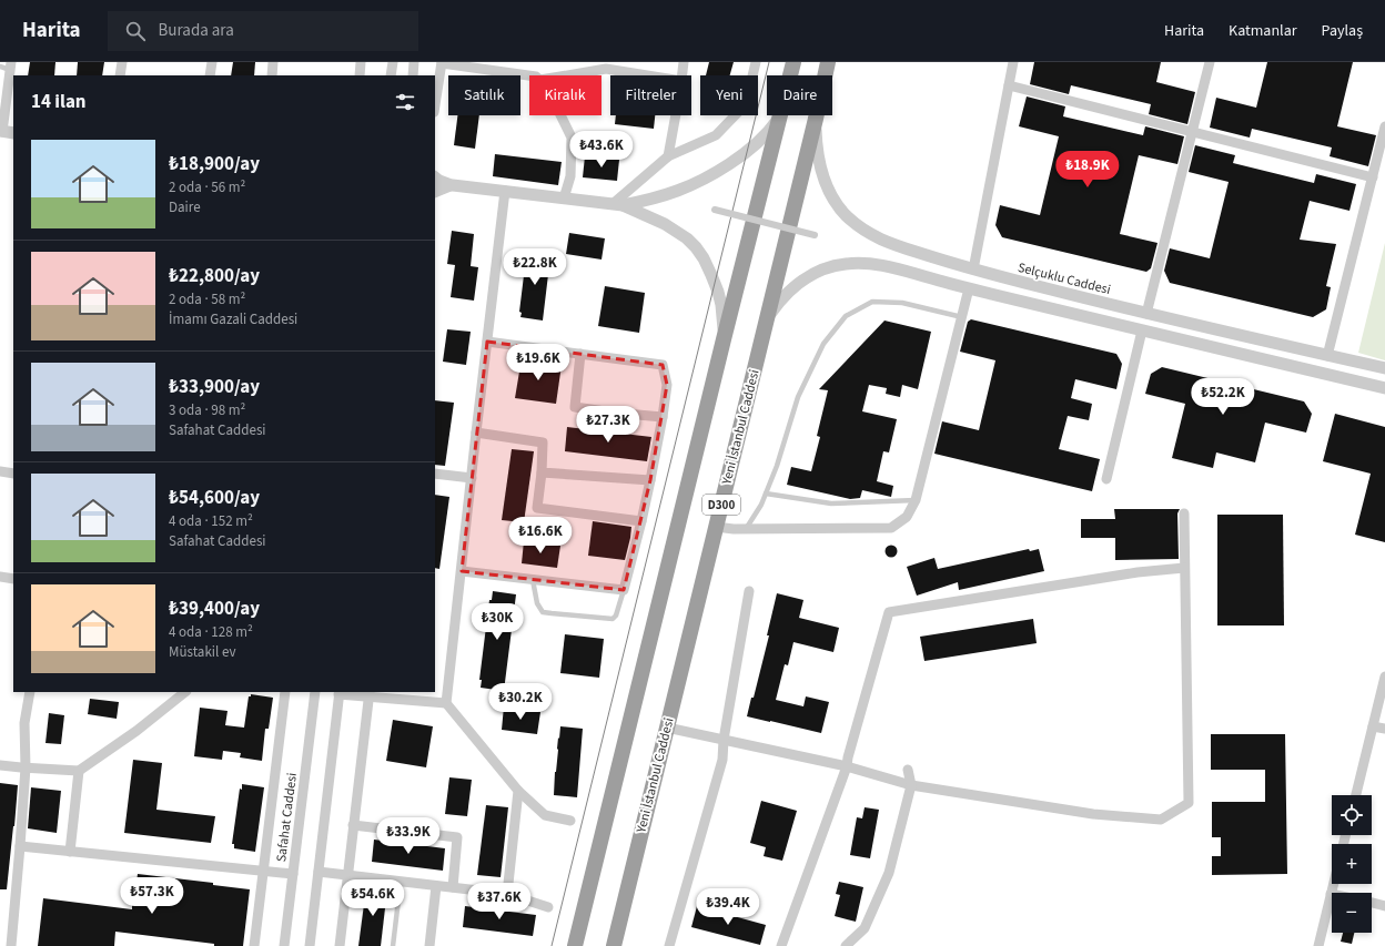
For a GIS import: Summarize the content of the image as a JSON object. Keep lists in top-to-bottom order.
{
  "streets": {
    "highway": ["Yeni İstanbul Caddesi", "D300"],
    "street": ["Selçuklu Caddesi", "Safahat Caddesi"]
  },
  "crossings": [
    ["Selçuklu Caddesi", "Yeni İstanbul Caddesi"]
  ],
  "page": {
    "header": "Harita",
    "search": "Burada ara",
    "nav": ["Harita", "Katmanlar", "Paylaş"],
    "chip": [
      "Satılık",
      "Kiralık",
      "Filtreler",
      "Yeni",
      "Daire"
    ],
    "heading": "14 ilan",
    "list": [
      {
        "name": "₺18,900/ay",
        "note": "2 oda · 56 m² · Daire"
      },
      {
        "name": "₺22,800/ay",
        "note": "2 oda · 58 m² · İmamı Gazali Caddesi"
      },
      {
        "name": "₺33,900/ay",
        "note": "3 oda · 98 m² · Safahat Caddesi"
      },
      {
        "name": "₺54,600/ay",
        "note": "4 oda · 152 m² · Safahat Caddesi"
      },
      {
        "name": "₺39,400/ay",
        "note": "4 oda · 128 m² · Müstakil ev"
      }
    ],
    "price": [
      "₺43.6K",
      "₺18.9K",
      "₺22.8K",
      "₺19.6K",
      "₺52.2K",
      "₺27.3K",
      "₺16.6K",
      "₺30K",
      "₺30.2K",
      "₺33.9K",
      "₺57.3K",
      "₺54.6K",
      "₺37.6K",
      "₺39.4K"
    ],
    "map_buttons": ["+", "−"]
  }
}
